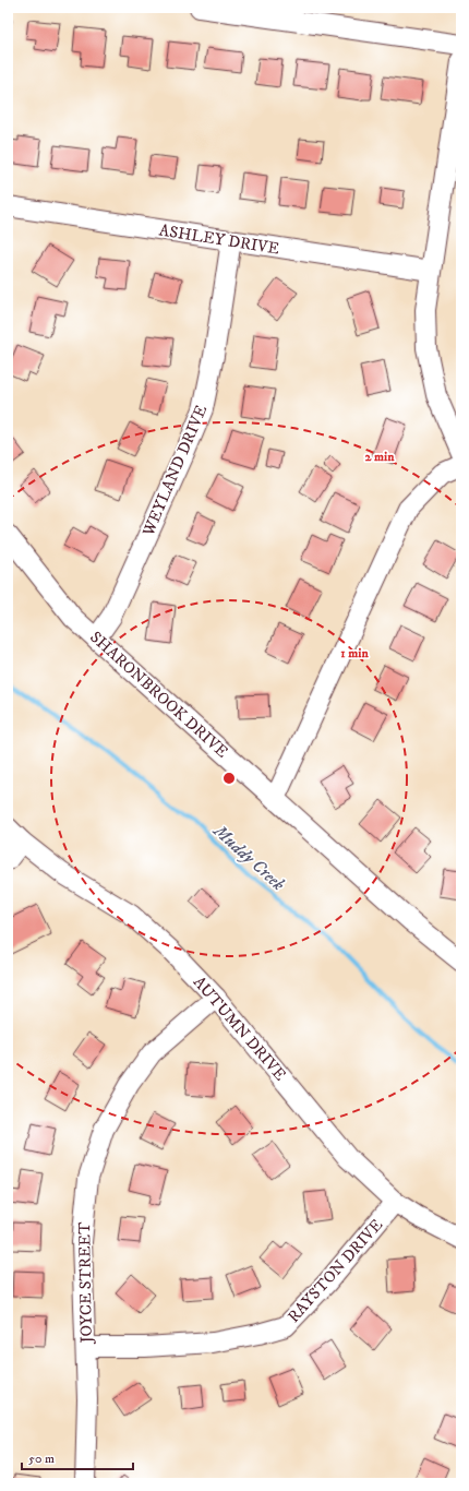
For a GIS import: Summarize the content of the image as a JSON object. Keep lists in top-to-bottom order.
{
  "streets": {
    "street": [
      "ASHLEY DRIVE",
      "WEYLAND DRIVE",
      "SHARONBROOK DRIVE",
      "AUTUMN DRIVE",
      "RAYSTON DRIVE",
      "JOYCE STREET"
    ]
  },
  "crossings": [
    ["ASHLEY DRIVE", "WEYLAND DRIVE"],
    ["WEYLAND DRIVE", "SHARONBROOK DRIVE"],
    ["AUTUMN DRIVE", "RAYSTON DRIVE"],
    ["AUTUMN DRIVE", "JOYCE STREET"],
    ["RAYSTON DRIVE", "JOYCE STREET"]
  ],
  "water": ["Muddy Creek"],
  "scale_bar": "50 m",
  "rings": ["2 min", "1 min"]
}
